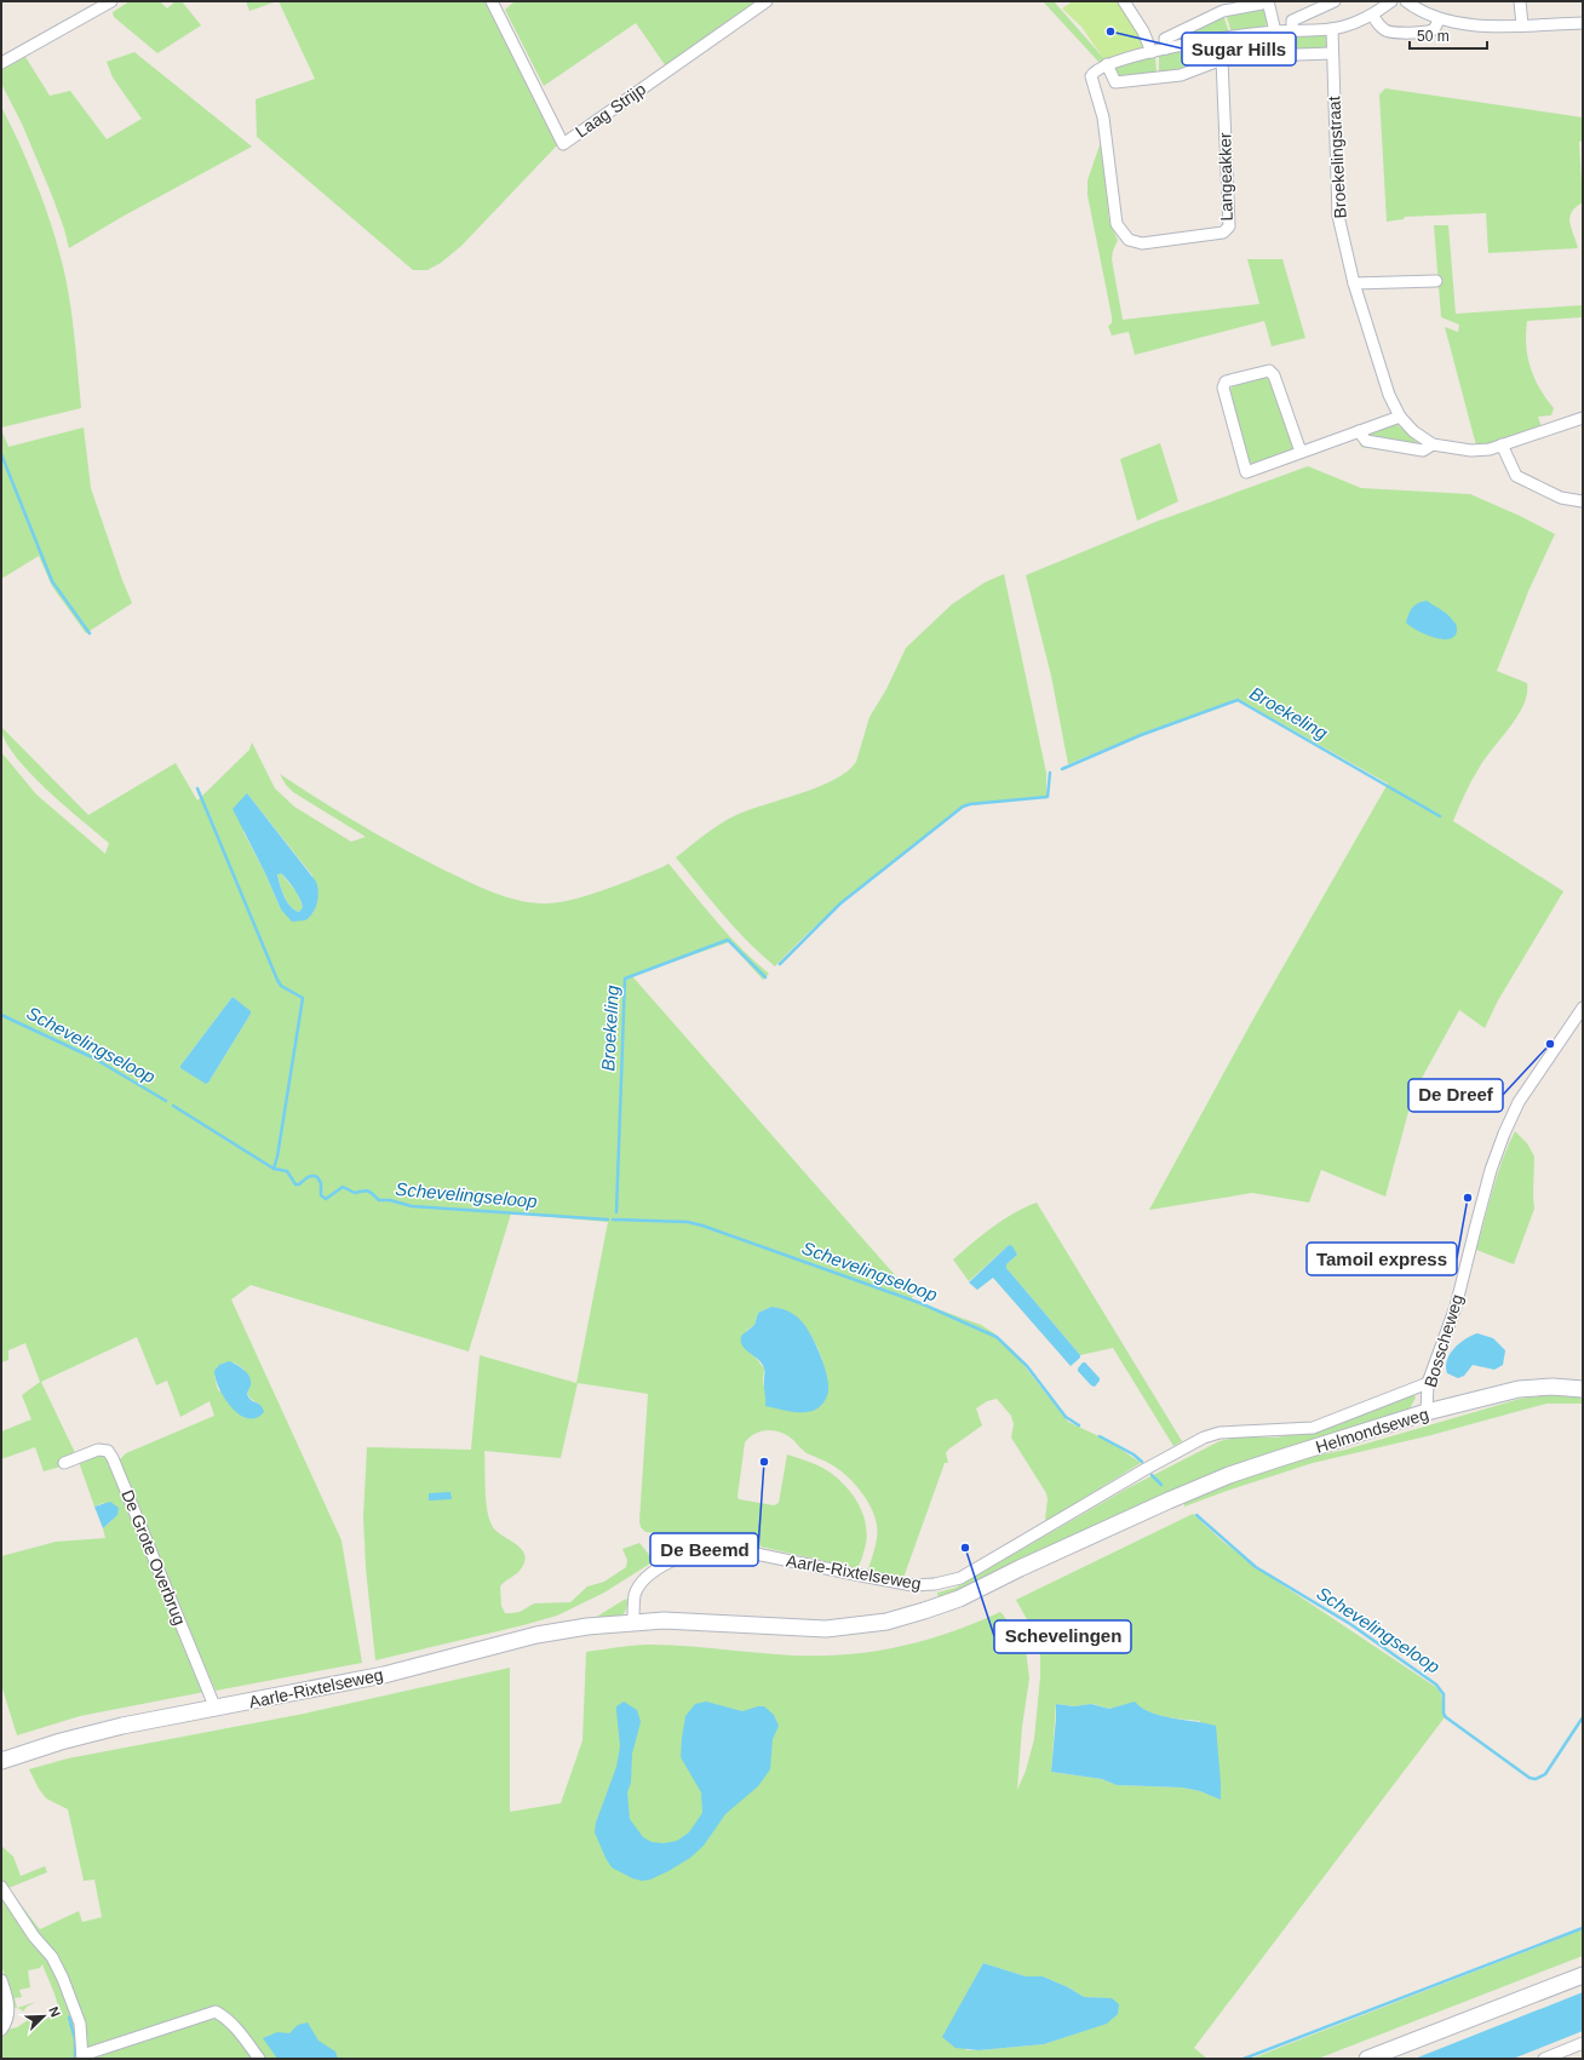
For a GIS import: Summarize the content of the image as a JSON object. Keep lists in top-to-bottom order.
{
  "streets": {
    "street": [
      "Laag Strijp",
      "Broekelingstraat",
      "Langeakker",
      "Bosscheweg",
      "Helmondseweg",
      "De Grote Overbrug",
      "Aarle-Rixtelseweg"
    ]
  },
  "crossings": [
    ["Bosscheweg", "Helmondseweg"],
    ["Helmondseweg", "Aarle-Rixtelseweg"],
    ["De Grote Overbrug", "Aarle-Rixtelseweg"]
  ],
  "water": ["Broekeling", "Schevelingseloop"],
  "places": [
    "Sugar Hills",
    "De Dreef",
    "Tamoil express",
    "De Beemd",
    "Schevelingen"
  ],
  "scale_bar": "50 m",
  "north": "top right"
}
